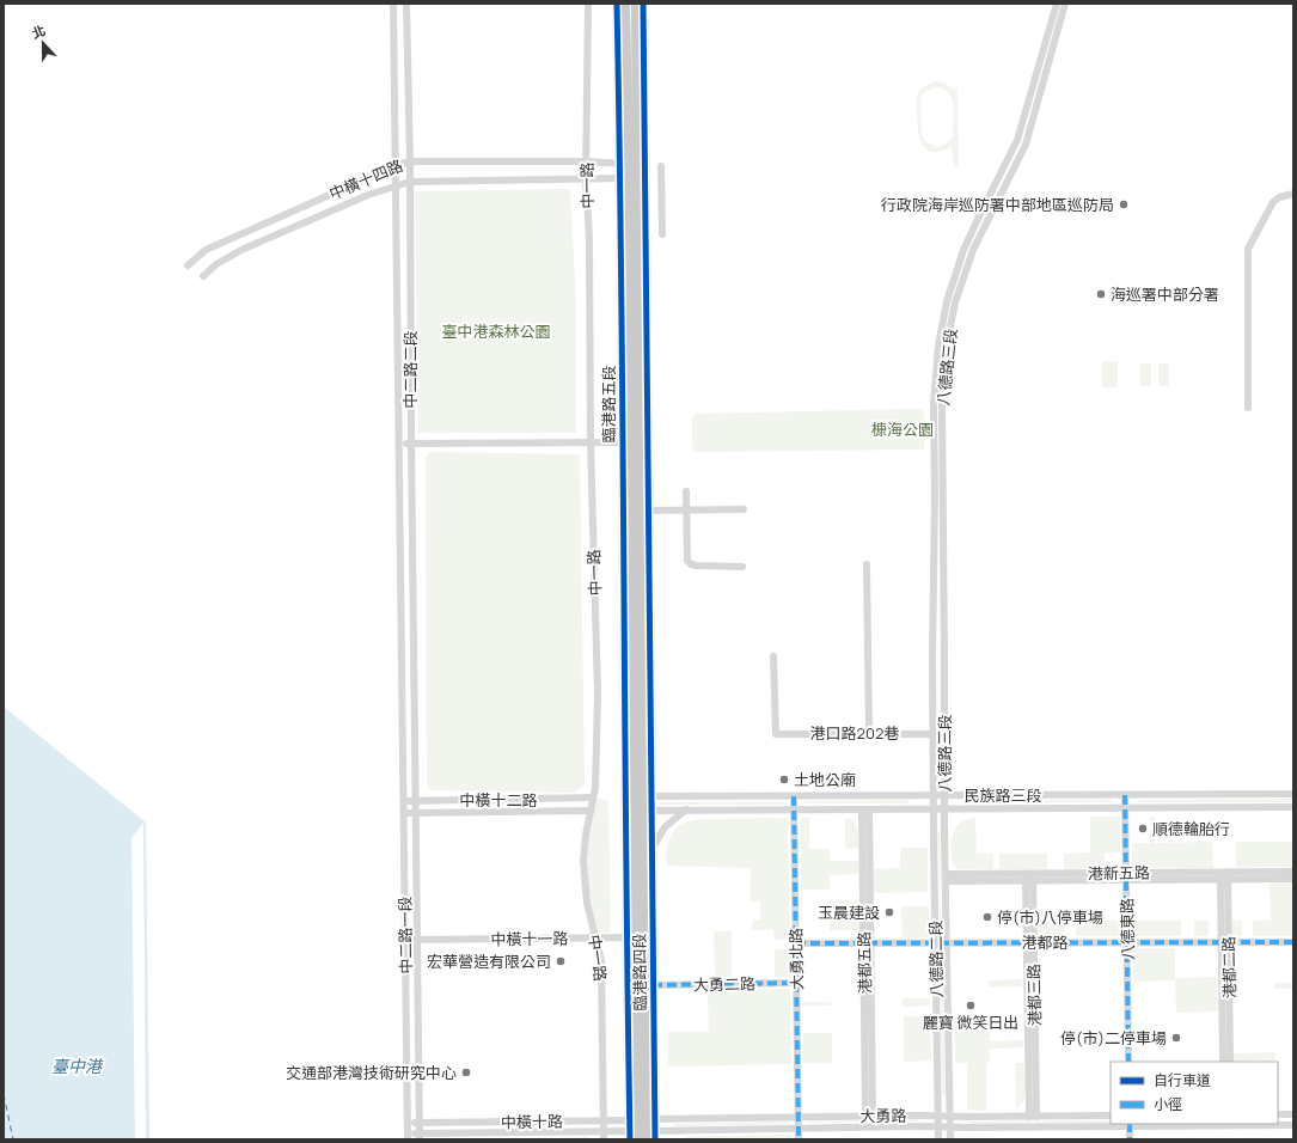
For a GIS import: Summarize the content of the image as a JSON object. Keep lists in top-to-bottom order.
{
  "streets": {
    "main road": ["臨港路五段", "臨港路四段"],
    "street": [
      "中橫十四路",
      "中一路",
      "八德路三段",
      "中二路二段",
      "港口路202巷",
      "民族路三段",
      "中橫十二路",
      "港新五路",
      "八德東路",
      "中二路一段",
      "中橫十一路",
      "港都路",
      "大勇北路",
      "八德路二段",
      "港都五路",
      "港都二路",
      "大勇二路",
      "港都三路",
      "大勇路",
      "中橫十路"
    ]
  },
  "crossings": [
    ["中橫十四路", "中一路"],
    ["中橫十四路", "中二路二段"],
    ["中橫十四路", "臨港路五段"],
    ["中一路", "中橫十二路"],
    ["中一路", "中橫十一路"],
    ["中一路", "中橫十路"],
    ["八德路三段", "港口路202巷"],
    ["八德路三段", "民族路三段"],
    ["八德路三段", "八德路二段"],
    ["中二路二段", "中二路一段"],
    ["臨港路五段", "民族路三段"],
    ["臨港路五段", "臨港路四段"],
    ["民族路三段", "八德東路"],
    ["民族路三段", "大勇北路"],
    ["民族路三段", "八德路二段"],
    ["民族路三段", "港都五路"],
    ["民族路三段", "臨港路四段"],
    ["中橫十二路", "中二路一段"],
    ["港新五路", "八德東路"],
    ["港新五路", "八德路二段"],
    ["港新五路", "港都二路"],
    ["港新五路", "港都三路"],
    ["八德東路", "港都路"],
    ["中二路一段", "中橫十一路"],
    ["中二路一段", "中橫十路"],
    ["中橫十一路", "臨港路四段"],
    ["港都路", "大勇北路"],
    ["港都路", "八德路二段"],
    ["港都路", "港都五路"],
    ["港都路", "港都二路"],
    ["港都路", "港都三路"],
    ["大勇北路", "大勇二路"],
    ["大勇北路", "大勇路"],
    ["八德路二段", "大勇路"],
    ["港都五路", "大勇路"],
    ["臨港路四段", "大勇二路"],
    ["臨港路四段", "大勇路"],
    ["臨港路四段", "中橫十路"],
    ["港都三路", "大勇路"],
    ["大勇路", "中橫十路"]
  ],
  "water": ["臺中港"],
  "parks": ["臺中港森林公園", "槺海公園"],
  "places": [
    "行政院海岸巡防署中部地區巡防局",
    "海巡署中部分署",
    "土地公廟",
    "順德輪胎行",
    "玉晨建設",
    "停(市)八停車場",
    "宏華營造有限公司",
    "麗寶 微笑日出",
    "停(市)二停車場",
    "交通部港灣技術研究中心"
  ],
  "legend": ["自行車道", "小徑"],
  "north": "top"
}
